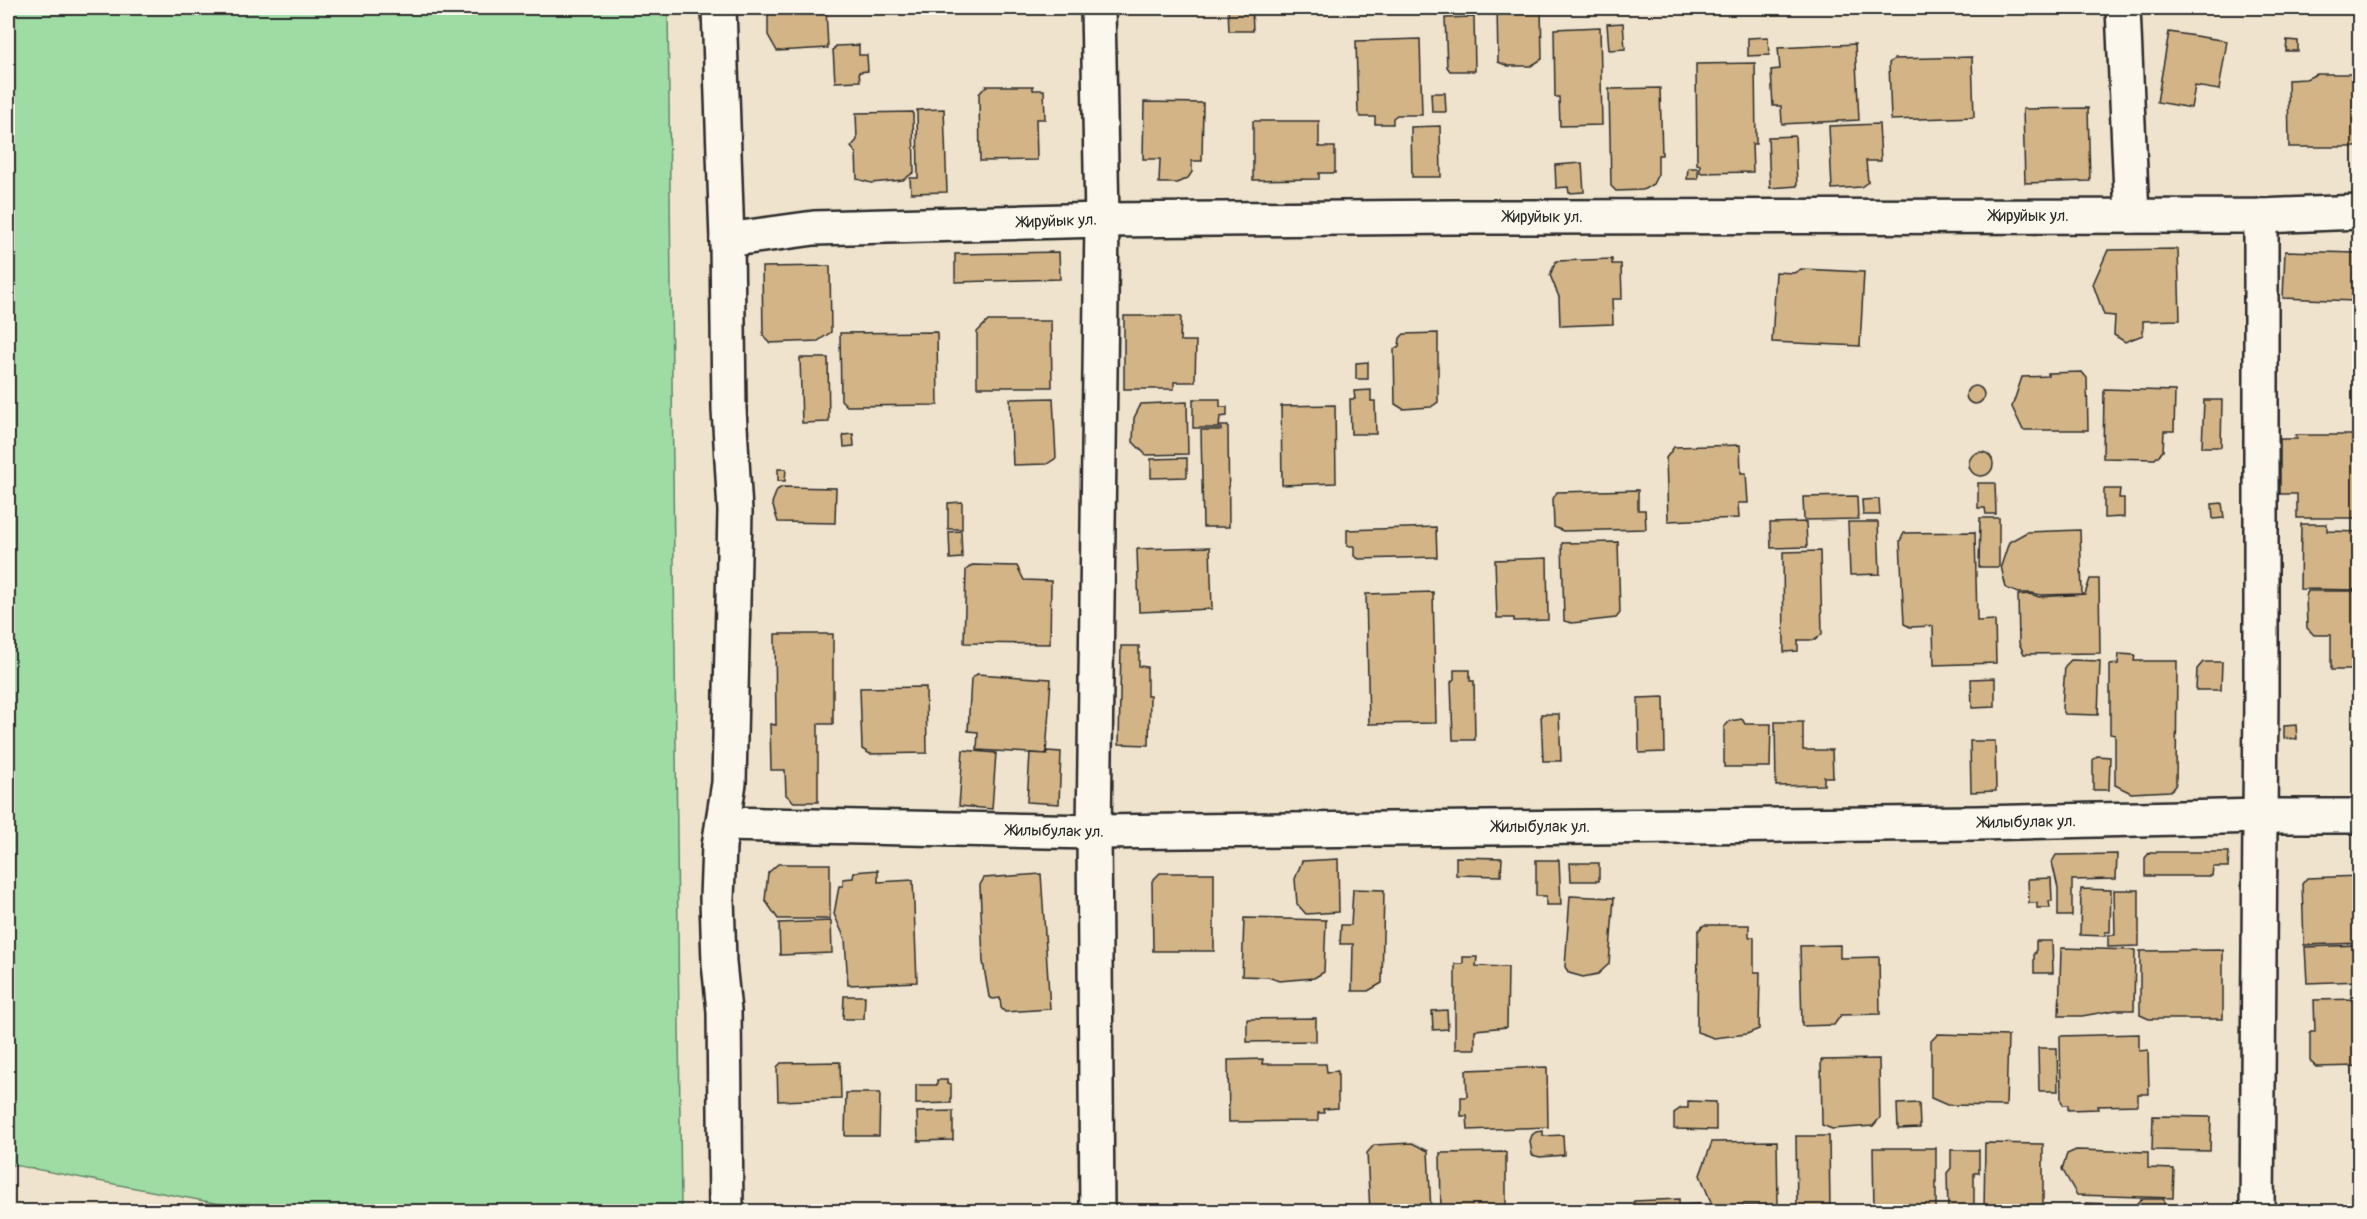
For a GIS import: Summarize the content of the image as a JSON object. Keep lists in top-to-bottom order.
{
  "streets": {
    "street": ["Жируйык ул.", "Жилыбулак ул."]
  }
}
